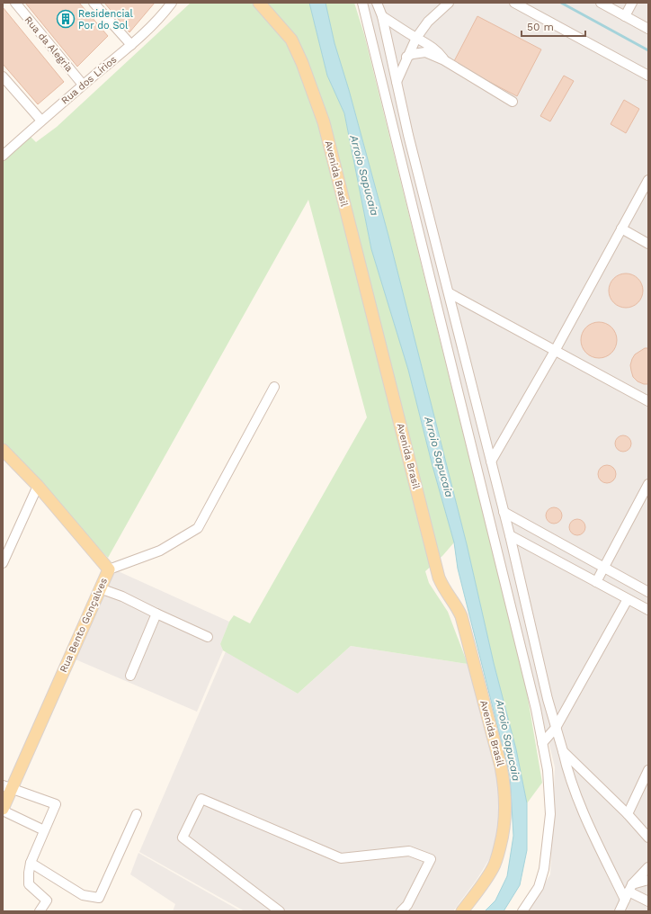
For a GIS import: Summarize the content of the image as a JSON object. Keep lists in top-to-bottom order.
{
  "streets": {
    "main road": ["Avenida Brasil", "Rua Bento Gonçalves"],
    "street": ["Rua da Alegria", "Rua dos Lírios"]
  },
  "crossings": [
    ["Rua da Alegria", "Rua dos Lírios"]
  ],
  "water": ["Arroio Sapucaia"],
  "places": {
    "building": ["Residencial Por do Sol"]
  },
  "scale_bar": "50 m"
}
